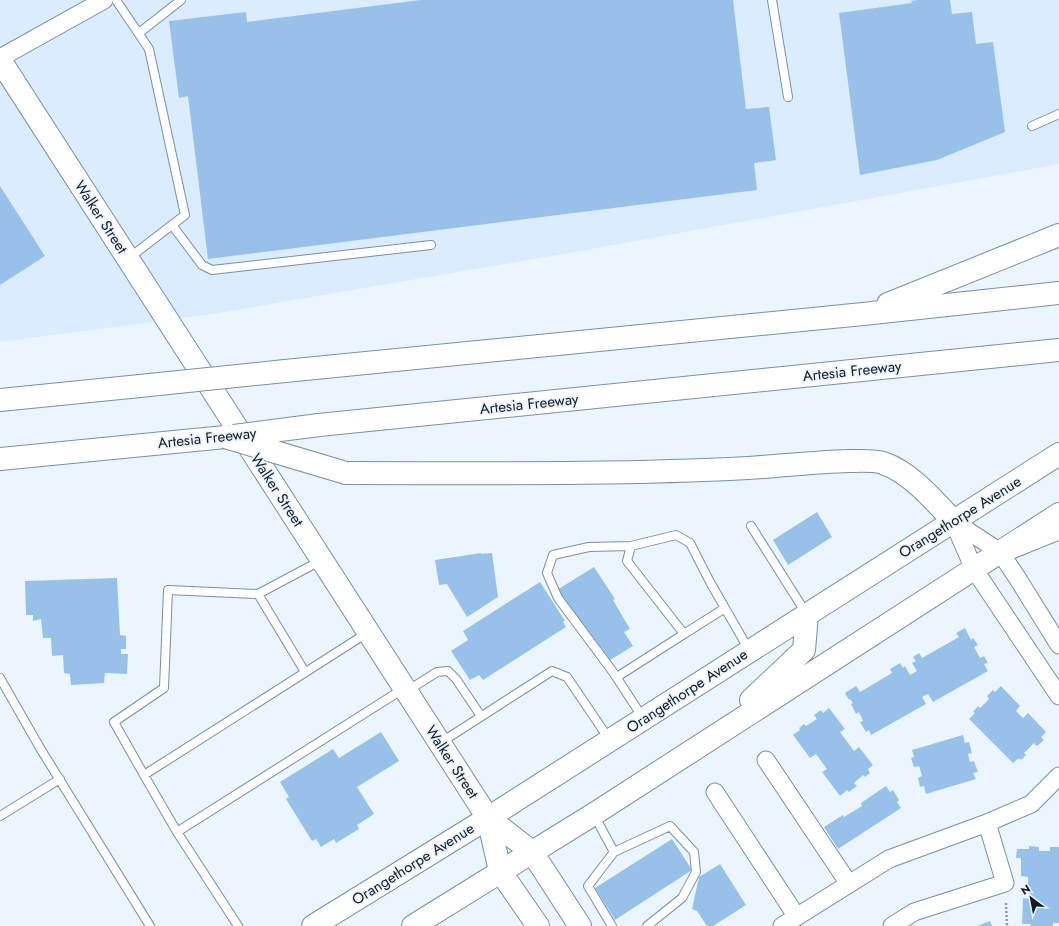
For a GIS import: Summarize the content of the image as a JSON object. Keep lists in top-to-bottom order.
{
  "streets": {
    "main road": ["Walker Street", "Artesia Freeway", "Orangethorpe Avenue"]
  },
  "crossings": [
    ["Walker Street", "Orangethorpe Avenue"]
  ],
  "north": "top left"
}
